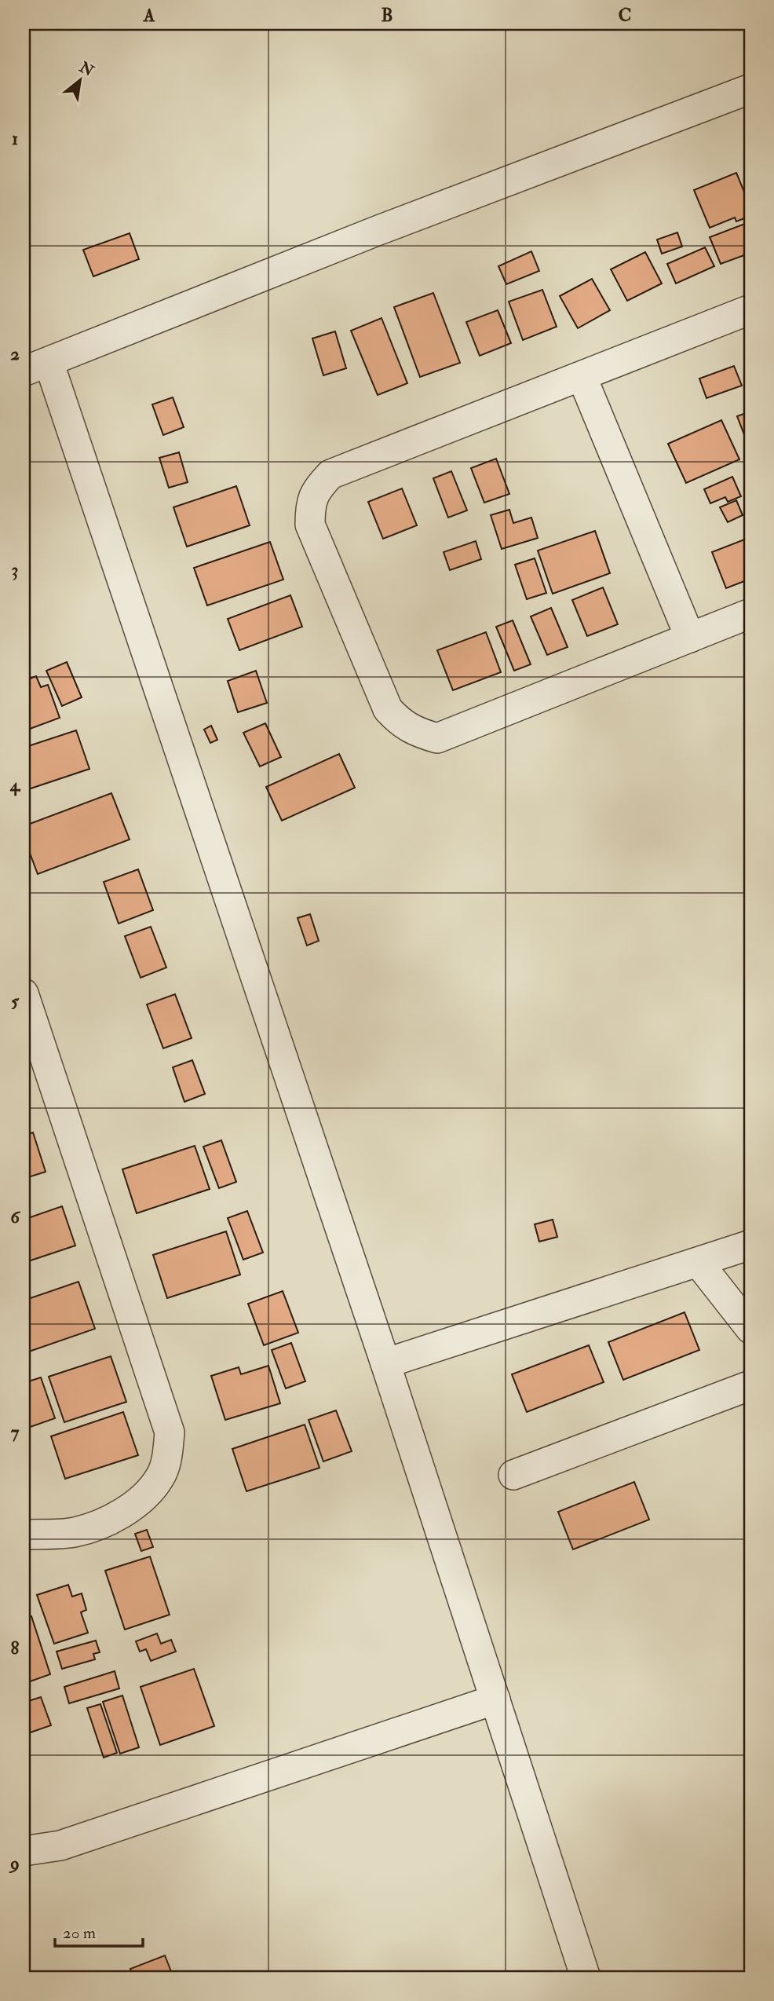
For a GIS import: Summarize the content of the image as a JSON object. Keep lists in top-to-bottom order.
{
  "scale_bar": "20 m",
  "north": "top right",
  "grid": {
    "columns": ["A", "B", "C"],
    "rows": [
      "1",
      "2",
      "3",
      "4",
      "5",
      "6",
      "7",
      "8",
      "9"
    ]
  }
}
